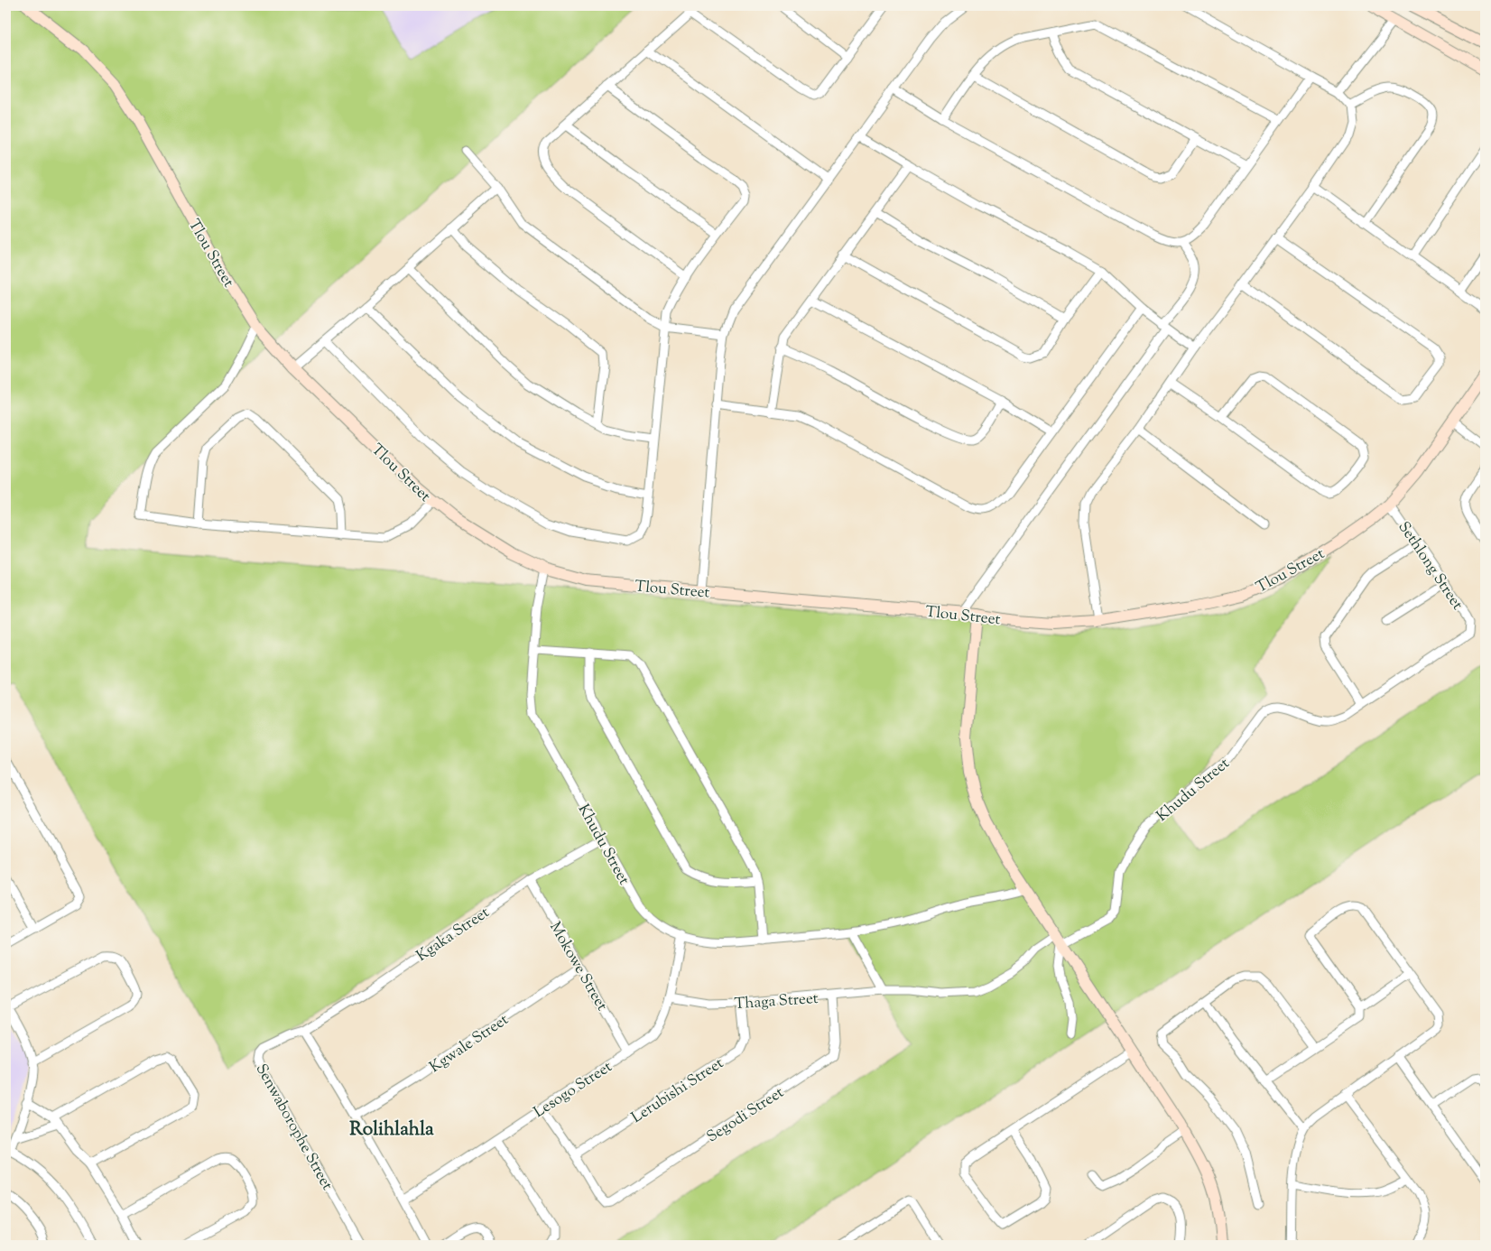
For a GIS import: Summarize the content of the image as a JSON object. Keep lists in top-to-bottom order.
{
  "streets": {
    "street": [
      "Tlou Street",
      "Sethlong Street",
      "Khudu Street",
      "Kgaka Street",
      "Mokowe Street",
      "Thaga Street",
      "Kgwale Street",
      "Lesogo Street",
      "Lerubishi Street",
      "Segodi Street",
      "Senwaborophe Street"
    ]
  },
  "crossings": [
    ["Tlou Street", "Sethlong Street"],
    ["Tlou Street", "Khudu Street"],
    ["Sethlong Street", "Khudu Street"],
    ["Khudu Street", "Kgaka Street"],
    ["Khudu Street", "Thaga Street"],
    ["Khudu Street", "Lesogo Street"],
    ["Kgaka Street", "Mokowe Street"],
    ["Kgaka Street", "Senwaborophe Street"],
    ["Mokowe Street", "Kgwale Street"],
    ["Mokowe Street", "Lesogo Street"],
    ["Thaga Street", "Lesogo Street"],
    ["Thaga Street", "Lerubishi Street"],
    ["Thaga Street", "Segodi Street"],
    ["Lerubishi Street", "Segodi Street"]
  ],
  "districts": ["Rolihlahla"]
}
